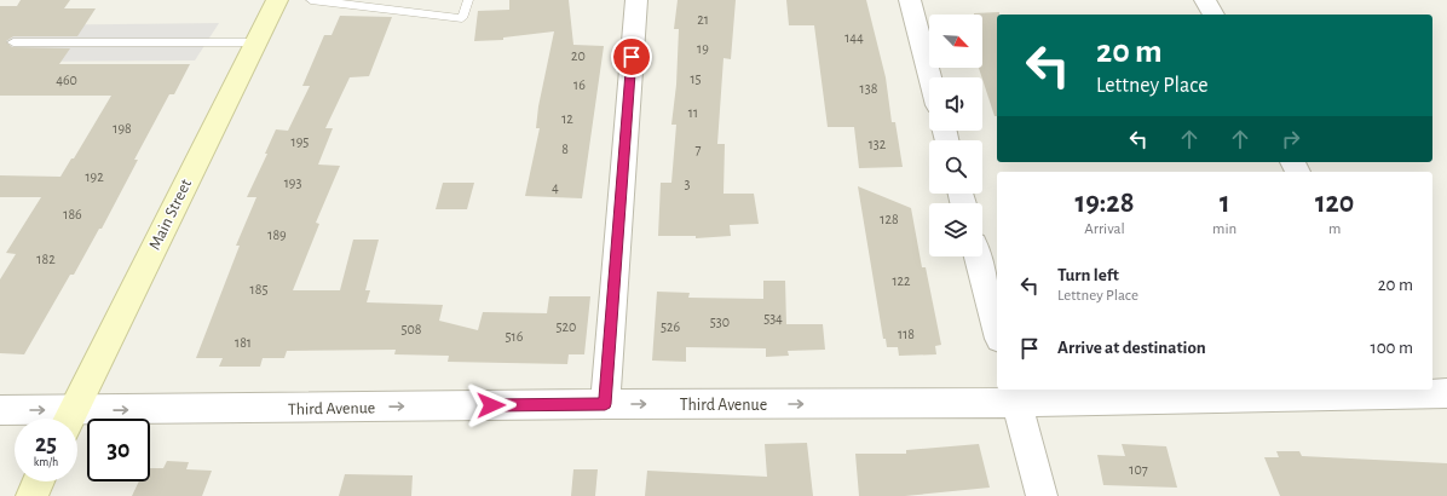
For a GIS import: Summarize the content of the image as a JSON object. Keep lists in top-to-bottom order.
{
  "streets": {
    "street": ["Main Street", "Third Avenue"]
  },
  "one_way": ["Third Avenue"],
  "house_numbers": [
    "21",
    "144",
    "19",
    "20",
    "15",
    "460",
    "16",
    "138",
    "11",
    "12",
    "198",
    "195",
    "132",
    "8",
    "7",
    "192",
    "193",
    "3",
    "4",
    "186",
    "128",
    "189",
    "182",
    "122",
    "185",
    "534",
    "530",
    "520",
    "526",
    "508",
    "118",
    "516",
    "181",
    "107"
  ],
  "north": "bottom right",
  "page": {
    "turn": ["20 m", "Lettney Place"],
    "eta": [
      "19:28",
      "Arrival",
      "1",
      "min",
      "120",
      "m"
    ],
    "list": [
      {
        "name": "Turn left",
        "note": "Lettney Place",
        "value": "20 m"
      },
      {
        "name": "Arrive at destination",
        "value": "100 m"
      }
    ],
    "speed": "25 km/h",
    "limit": "30"
  }
}
